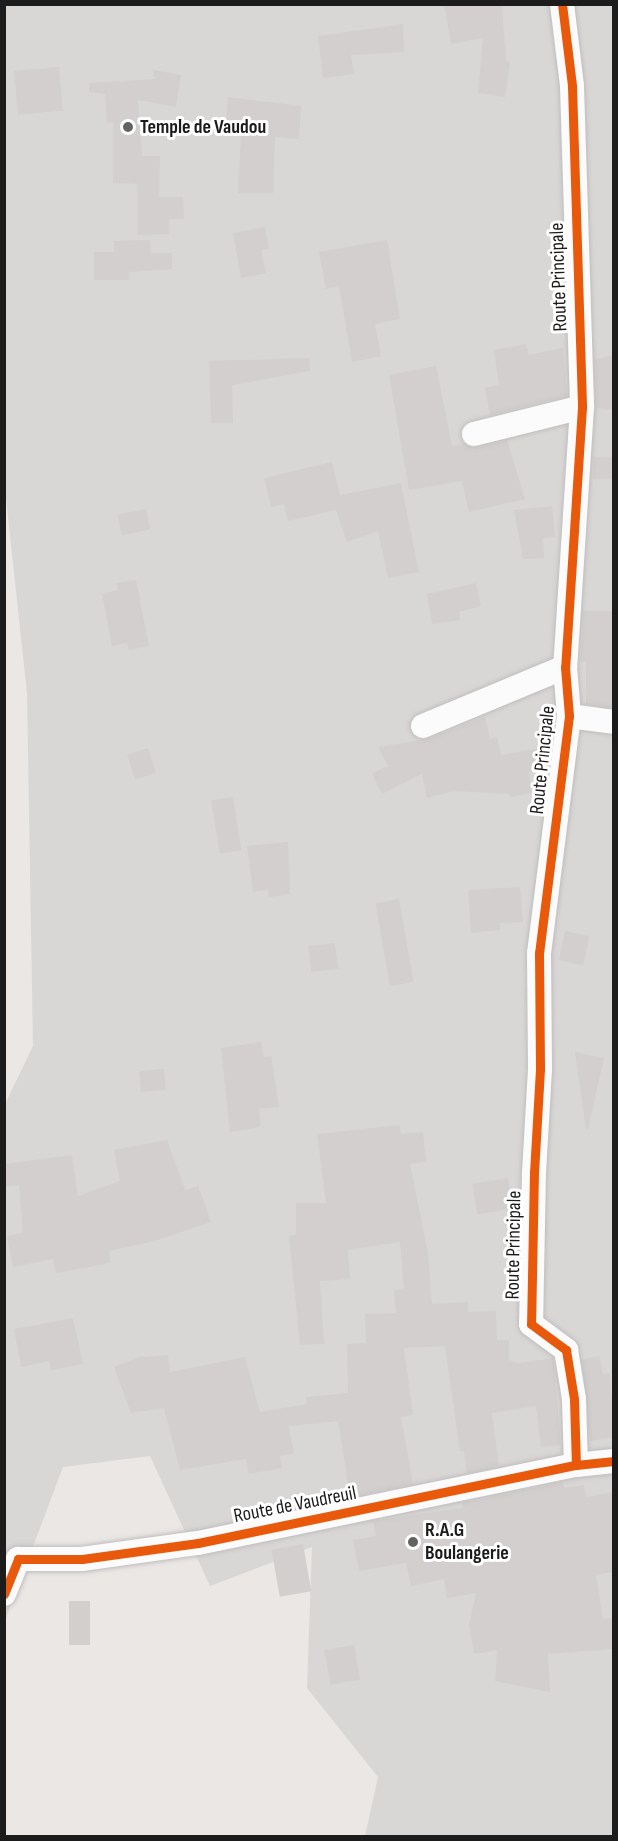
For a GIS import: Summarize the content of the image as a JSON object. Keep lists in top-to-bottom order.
{
  "streets": {
    "street": ["Route Principale", "Route de Vaudreuil"]
  },
  "crossings": [
    ["Route Principale", "Route de Vaudreuil"]
  ],
  "places": ["Temple de Vaudou", "R.A.G Boulangerie"]
}
